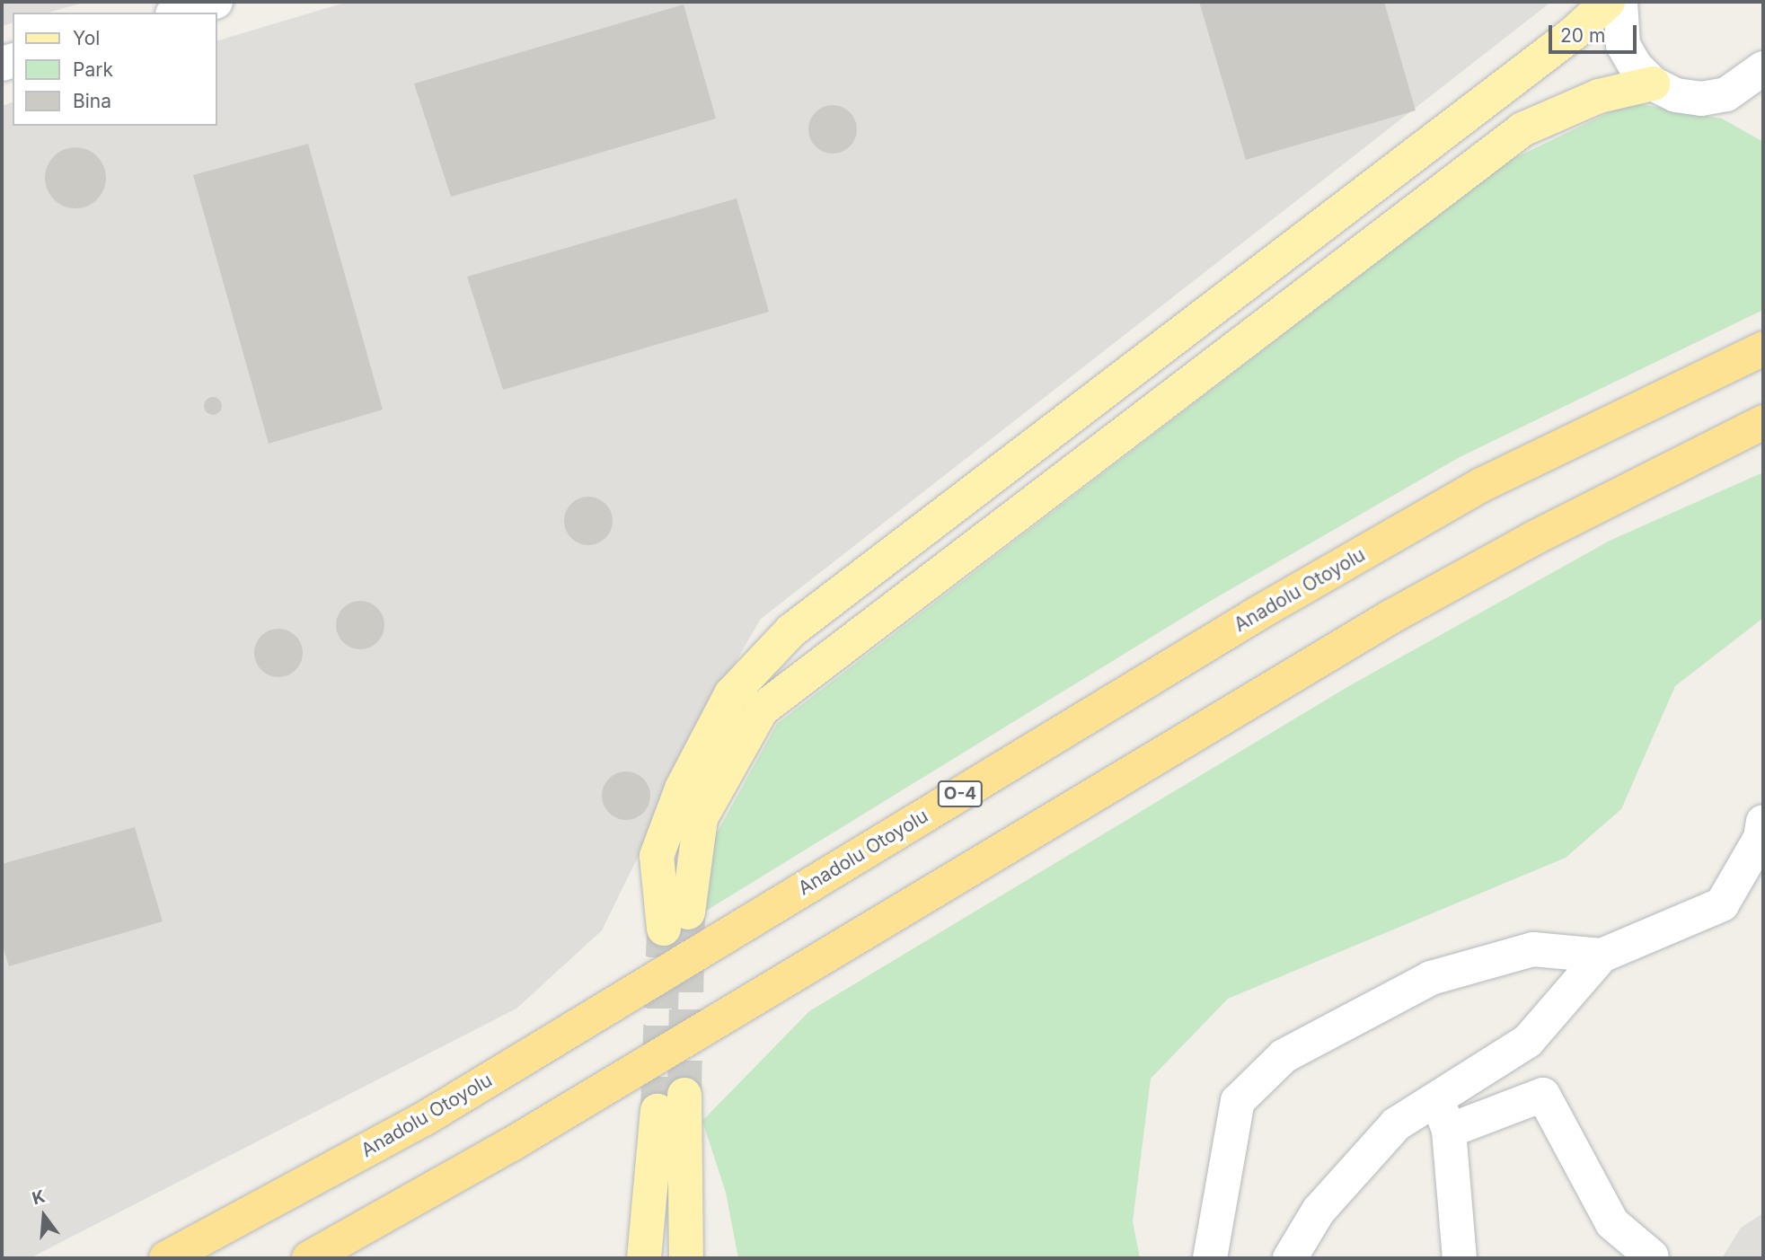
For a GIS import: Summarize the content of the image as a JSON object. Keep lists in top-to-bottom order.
{
  "streets": {
    "highway": ["Anadolu Otoyolu", "O-4"]
  },
  "legend": ["Yol", "Park", "Bina"],
  "scale_bar": "20 m",
  "north": "top"
}
